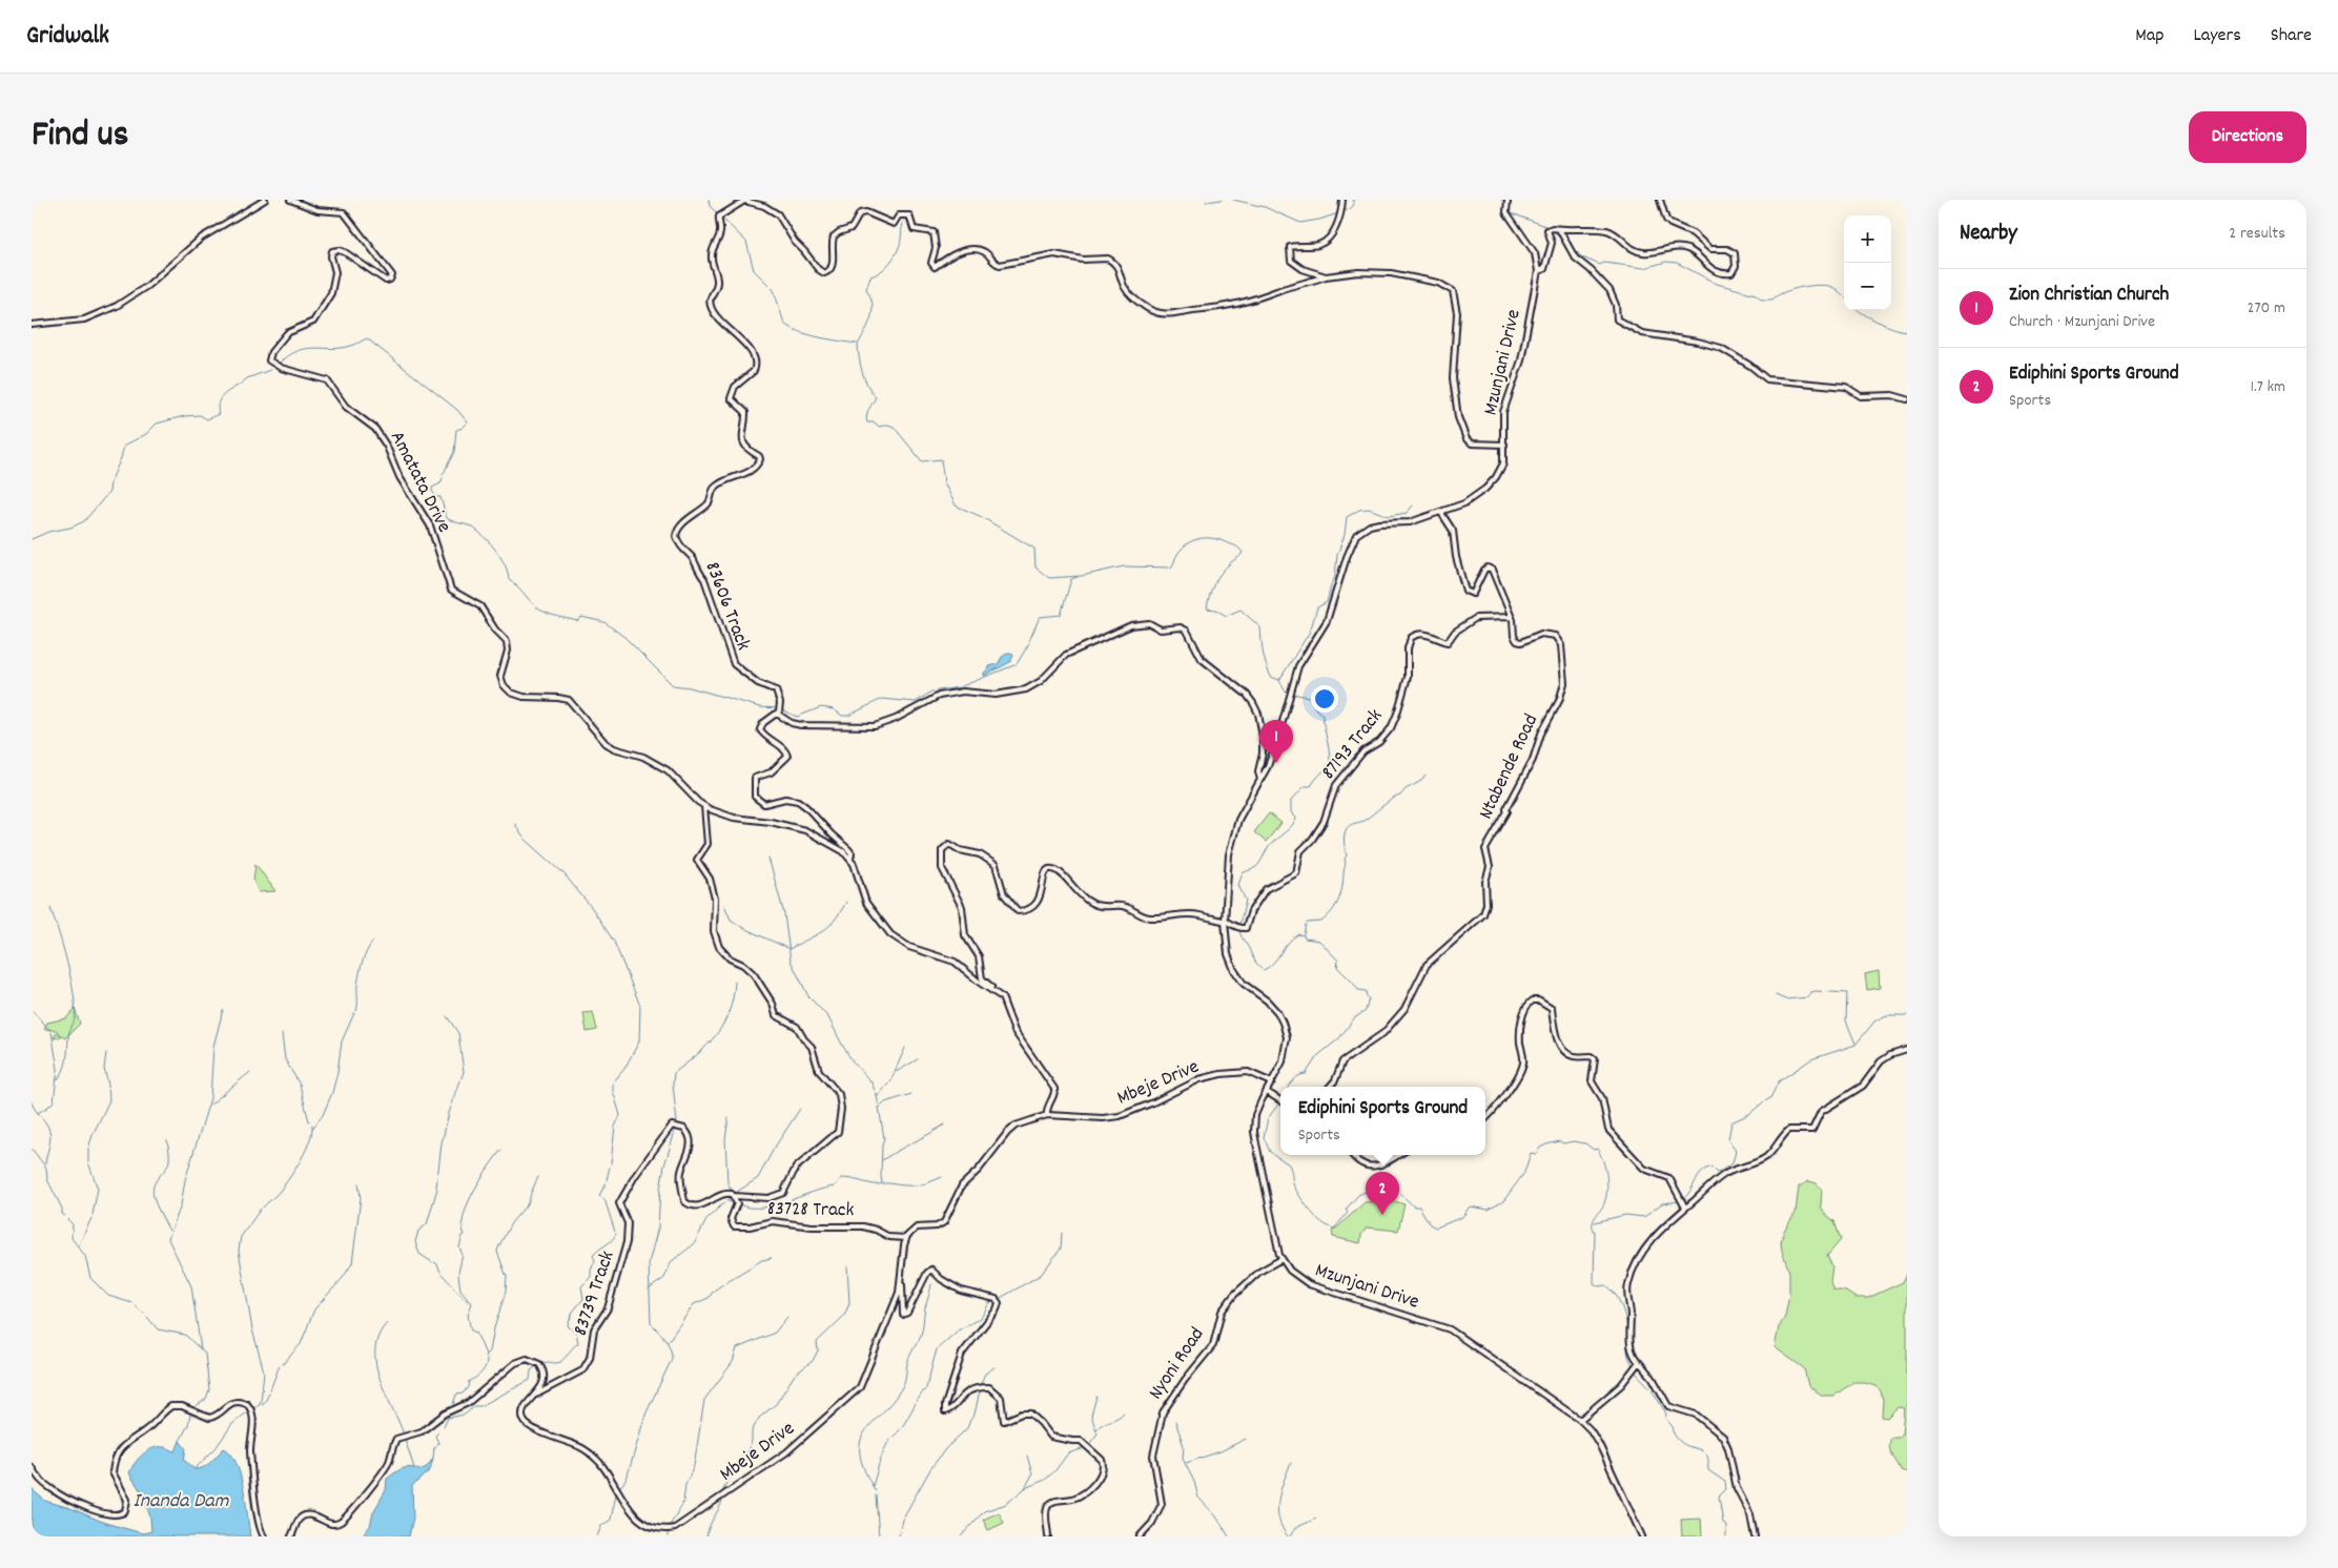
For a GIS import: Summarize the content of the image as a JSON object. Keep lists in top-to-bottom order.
{
  "streets": {
    "street": [
      "Mzunjani Drive",
      "Amatata Drive",
      "83606 Track",
      "87193 Track",
      "Ntabende Road",
      "Mbeje Drive",
      "83728 Track",
      "83739 Track",
      "Nyoni Road"
    ]
  },
  "crossings": [
    ["Mzunjani Drive", "87193 Track"],
    ["Mzunjani Drive", "Ntabende Road"],
    ["Mzunjani Drive", "Mbeje Drive"],
    ["Mzunjani Drive", "Nyoni Road"],
    ["87193 Track", "Ntabende Road"],
    ["Mbeje Drive", "83728 Track"],
    ["Mbeje Drive", "83739 Track"],
    ["83728 Track", "83739 Track"]
  ],
  "water": ["Inanda Dam"],
  "page": {
    "header": "Gridwalk",
    "nav": ["Map", "Layers", "Share"],
    "title": "Find us",
    "buttons": "Directions",
    "heading": ["Nearby", "2 results"],
    "map_buttons": ["+", "−"],
    "list": [
      {
        "mark": "1",
        "name": "Zion Christian Church",
        "note": "Church · Mzunjani Drive",
        "value": "270 m"
      },
      {
        "mark": "2",
        "name": "Ediphini Sports Ground",
        "note": "Sports",
        "value": "1.7 km"
      }
    ],
    "pins": ["1", "2"],
    "popup": ["Ediphini Sports Ground", "Sports"]
  }
}
